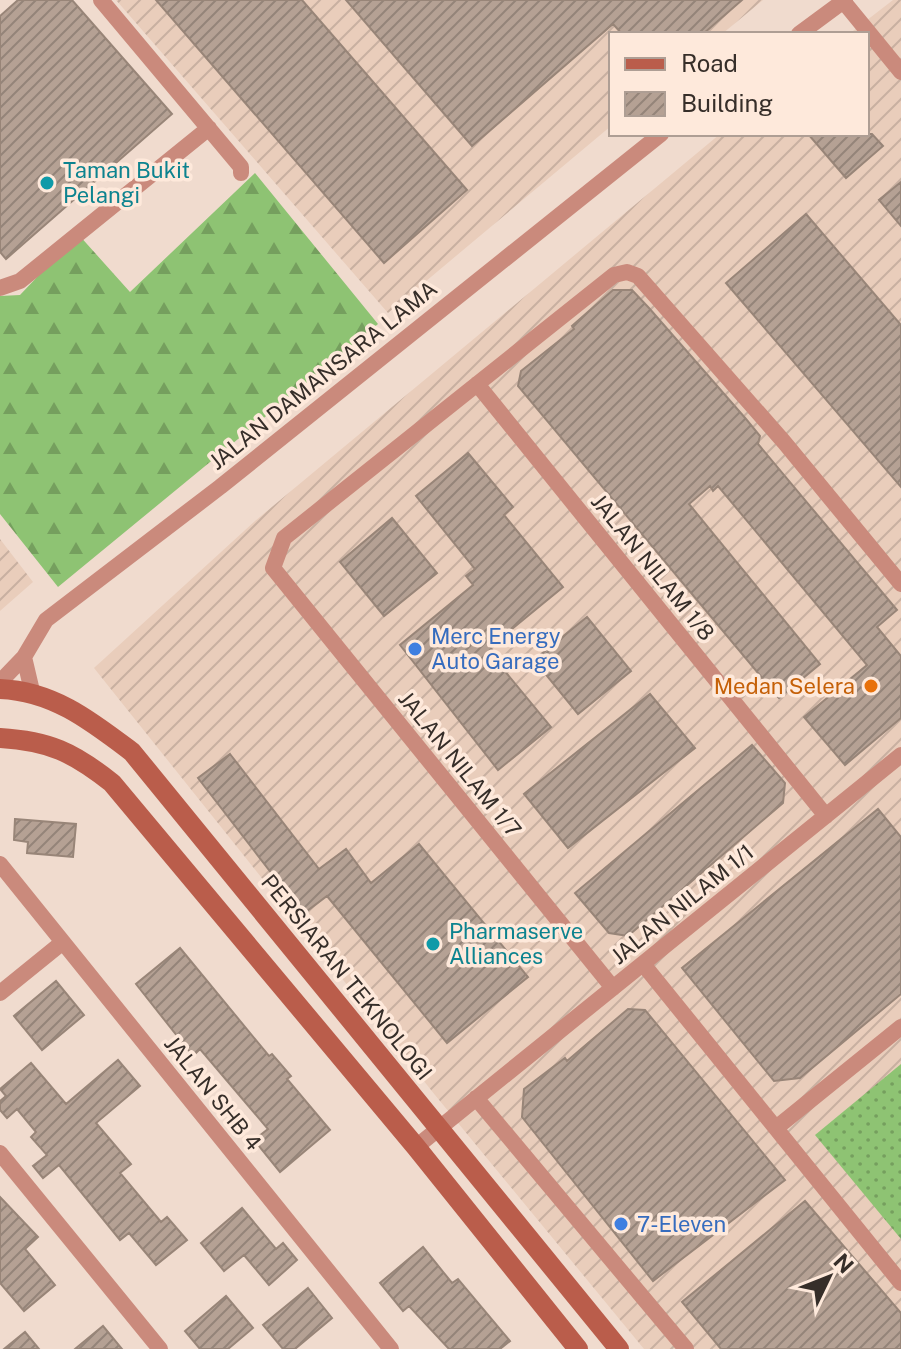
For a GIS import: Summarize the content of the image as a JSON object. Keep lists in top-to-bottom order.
{
  "streets": {
    "main road": ["PERSIARAN TEKNOLOGI"],
    "street": [
      "JALAN DAMANSARA LAMA",
      "JALAN NILAM 1/8",
      "JALAN NILAM 1/7",
      "JALAN NILAM 1/1",
      "JALAN SHB 4"
    ]
  },
  "crossings": [
    ["JALAN NILAM 1/8", "JALAN NILAM 1/7"],
    ["JALAN NILAM 1/8", "JALAN NILAM 1/1"],
    ["JALAN NILAM 1/7", "JALAN NILAM 1/1"],
    ["JALAN NILAM 1/1", "PERSIARAN TEKNOLOGI"]
  ],
  "places": [
    "Taman Bukit Pelangi",
    "Merc Energy Auto Garage",
    "Medan Selera",
    "Pharmaserve Alliances",
    "7-Eleven"
  ],
  "legend": ["Road", "Building"],
  "north": "top right"
}
